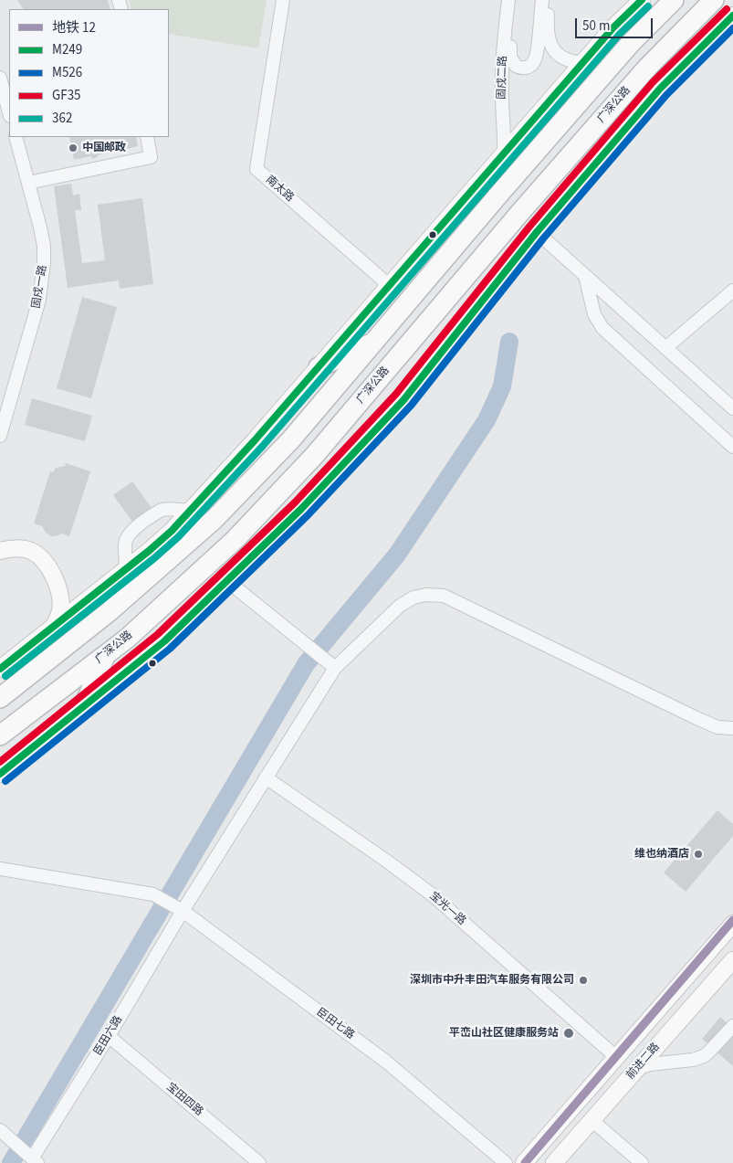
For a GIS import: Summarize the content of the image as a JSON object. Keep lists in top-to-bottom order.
{
  "streets": {
    "highway": ["广深公路"],
    "main road": ["前进二路"],
    "street": [
      "固戍二路",
      "南太路",
      "固戍一路",
      "宝光一路",
      "臣田七路",
      "臣田六路",
      "宝田四路"
    ]
  },
  "crossings": [
    ["宝光一路", "臣田六路"],
    ["宝光一路", "前进二路"],
    ["臣田七路", "臣田六路"],
    ["臣田六路", "宝田四路"]
  ],
  "places": [
    "中国邮政",
    "维也纳酒店",
    "深圳市中升丰田汽车服务有限公司",
    "平峦山社区健康服务站"
  ],
  "lines": [
    "transit line M249",
    "transit line 362",
    "transit line GF35",
    "transit line M526",
    "metro line 12"
  ],
  "legend": [
    "地铁 12",
    "M249",
    "M526",
    "GF35",
    "362"
  ],
  "scale_bar": "50 m"
}
